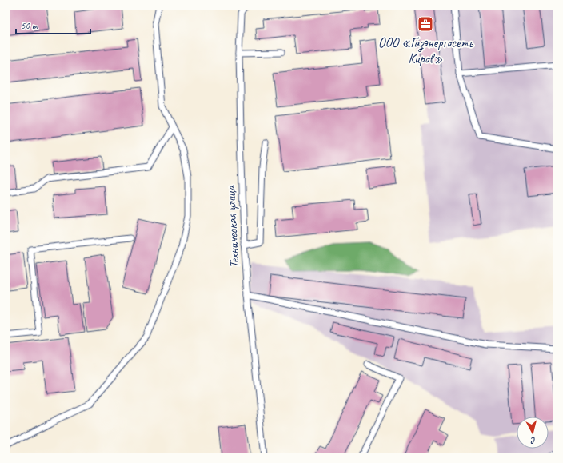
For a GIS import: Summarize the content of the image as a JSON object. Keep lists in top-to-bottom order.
{
  "streets": {
    "lane": ["Техническая улица"]
  },
  "places": {
    "office": ["ООО «Газэнергосеть Киров»"]
  },
  "scale_bar": "50 m",
  "north": "bottom"
}
